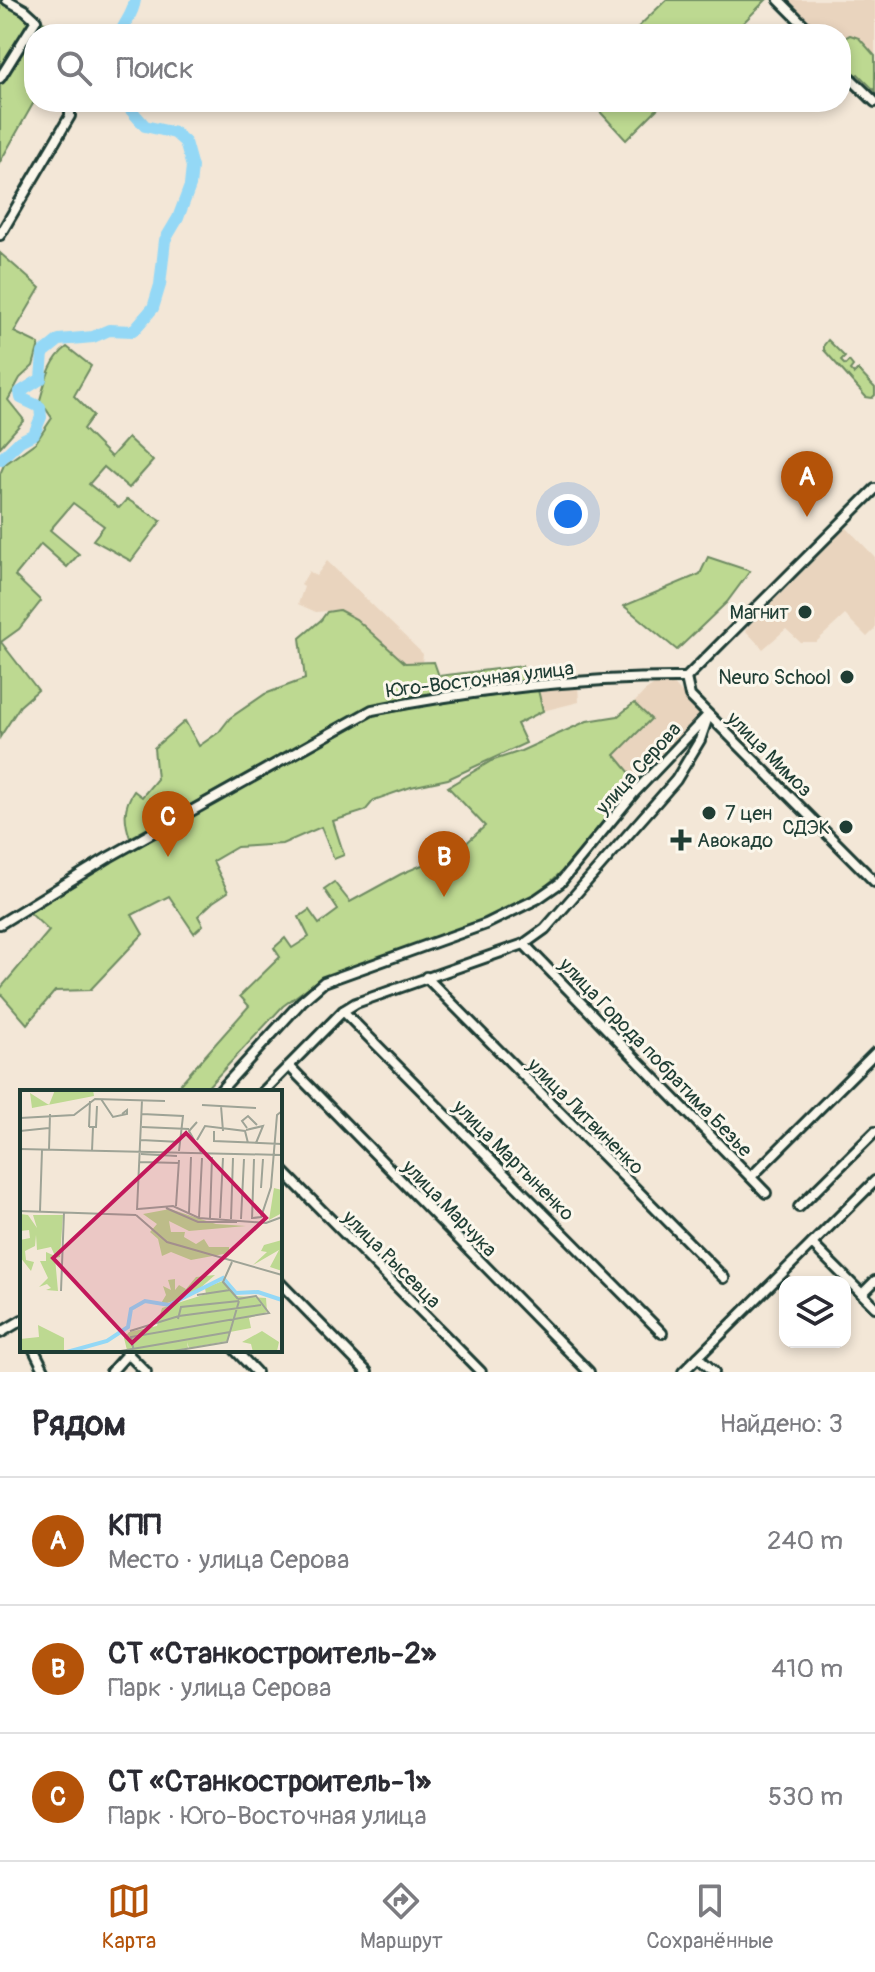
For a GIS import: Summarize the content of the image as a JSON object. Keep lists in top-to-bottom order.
{
  "streets": {
    "street": [
      "Юго-Восточная улица",
      "улица Мимоз",
      "улица Серова",
      "улица Города побратима Безье",
      "улица Литвиненко",
      "улица Мартыненко",
      "улица Марчука",
      "улица Рысевца"
    ]
  },
  "crossings": [
    ["Юго-Восточная улица", "улица Мимоз"],
    ["улица Мимоз", "улица Серова"],
    ["улица Серова", "улица Города побратима Безье"],
    ["улица Серова", "улица Литвиненко"],
    ["улица Серова", "улица Мартыненко"],
    ["улица Серова", "улица Марчука"]
  ],
  "places": {
    "other": [
      "Магнит",
      "Neuro School",
      "7 цен",
      "СДЭК"
    ],
    "health": ["Авокадо"]
  },
  "page": {
    "search": "Поиск",
    "pins": ["A", "C", "B"],
    "heading": ["Рядом", "Найдено: 3"],
    "list": [
      {
        "mark": "A",
        "name": "КПП",
        "note": "Место · улица Серова",
        "value": "240 m"
      },
      {
        "mark": "B",
        "name": "СТ «Станкостроитель-2»",
        "note": "Парк · улица Серова",
        "value": "410 m"
      },
      {
        "mark": "C",
        "name": "СТ «Станкостроитель-1»",
        "note": "Парк · Юго-Восточная улица",
        "value": "530 m"
      }
    ],
    "nav": ["Карта", "Маршрут", "Сохранённые"]
  }
}
